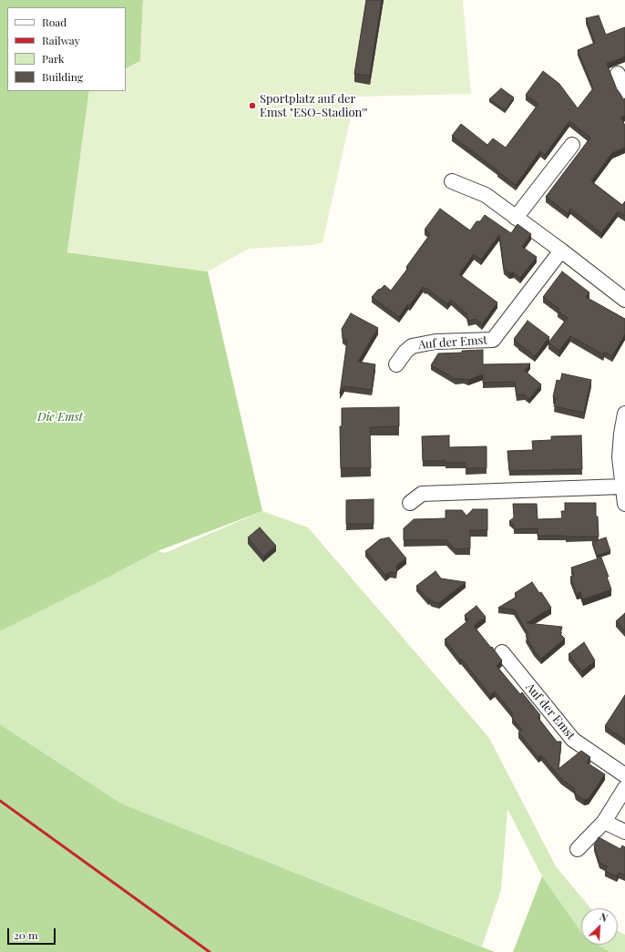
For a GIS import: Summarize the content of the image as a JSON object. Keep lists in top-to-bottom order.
{
  "streets": {
    "street": ["Auf der Emst"]
  },
  "parks": ["Die Emst"],
  "places": ["Sportplatz auf der Emst \"ESO-Stadion'\""],
  "legend": [
    "Road",
    "Railway",
    "Park",
    "Building"
  ],
  "scale_bar": "20 m",
  "north": "top right"
}
